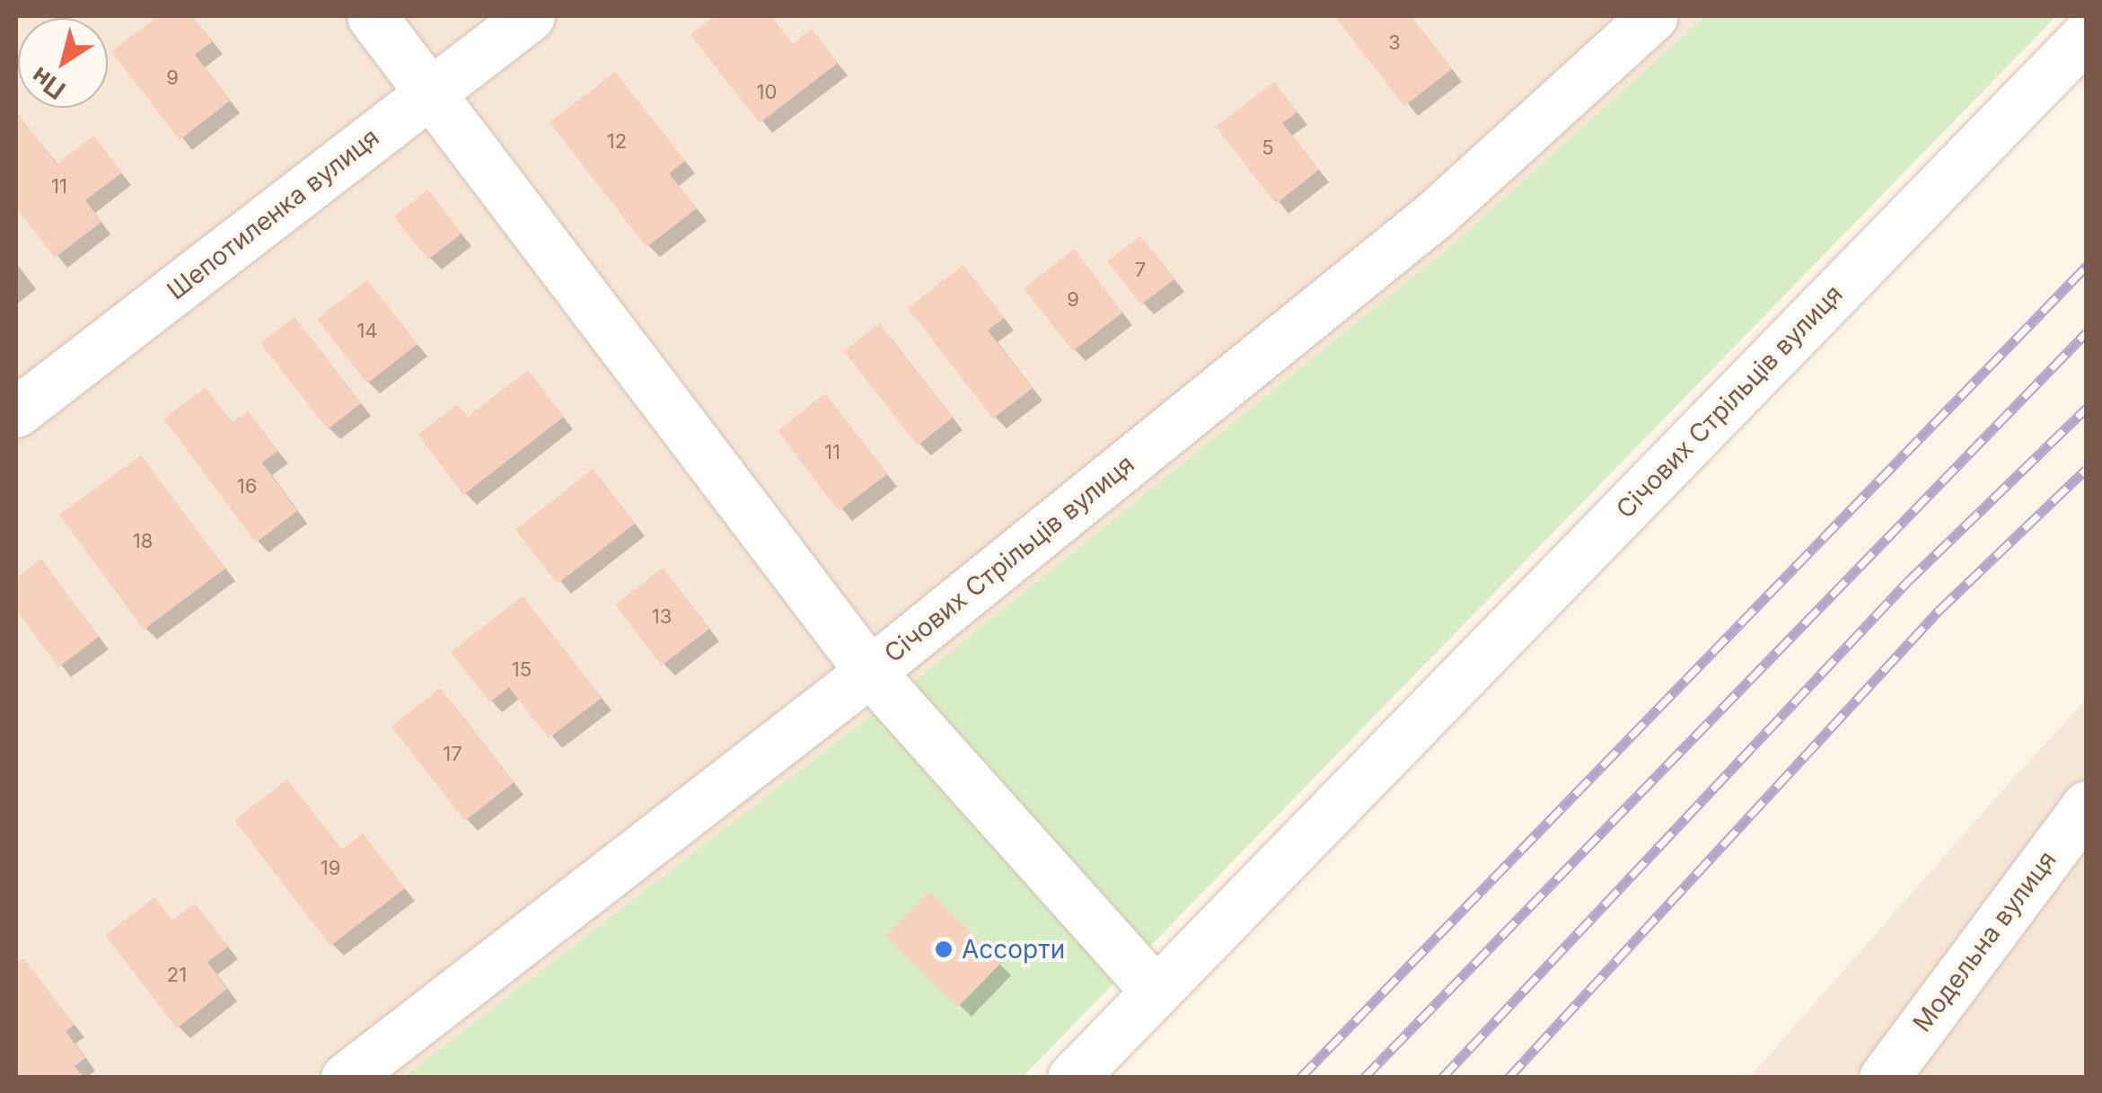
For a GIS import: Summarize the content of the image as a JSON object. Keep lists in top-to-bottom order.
{
  "streets": {
    "street": ["Шепотиленка вулиця", "Січових Стрільців вулиця", "Модельна вулиця"]
  },
  "places": ["Ассорти"],
  "house_numbers": [
    "3",
    "9",
    "10",
    "12",
    "5",
    "11",
    "7",
    "9",
    "14",
    "11",
    "16",
    "18",
    "13",
    "15",
    "17",
    "19",
    "21"
  ],
  "north": "bottom left"
}
